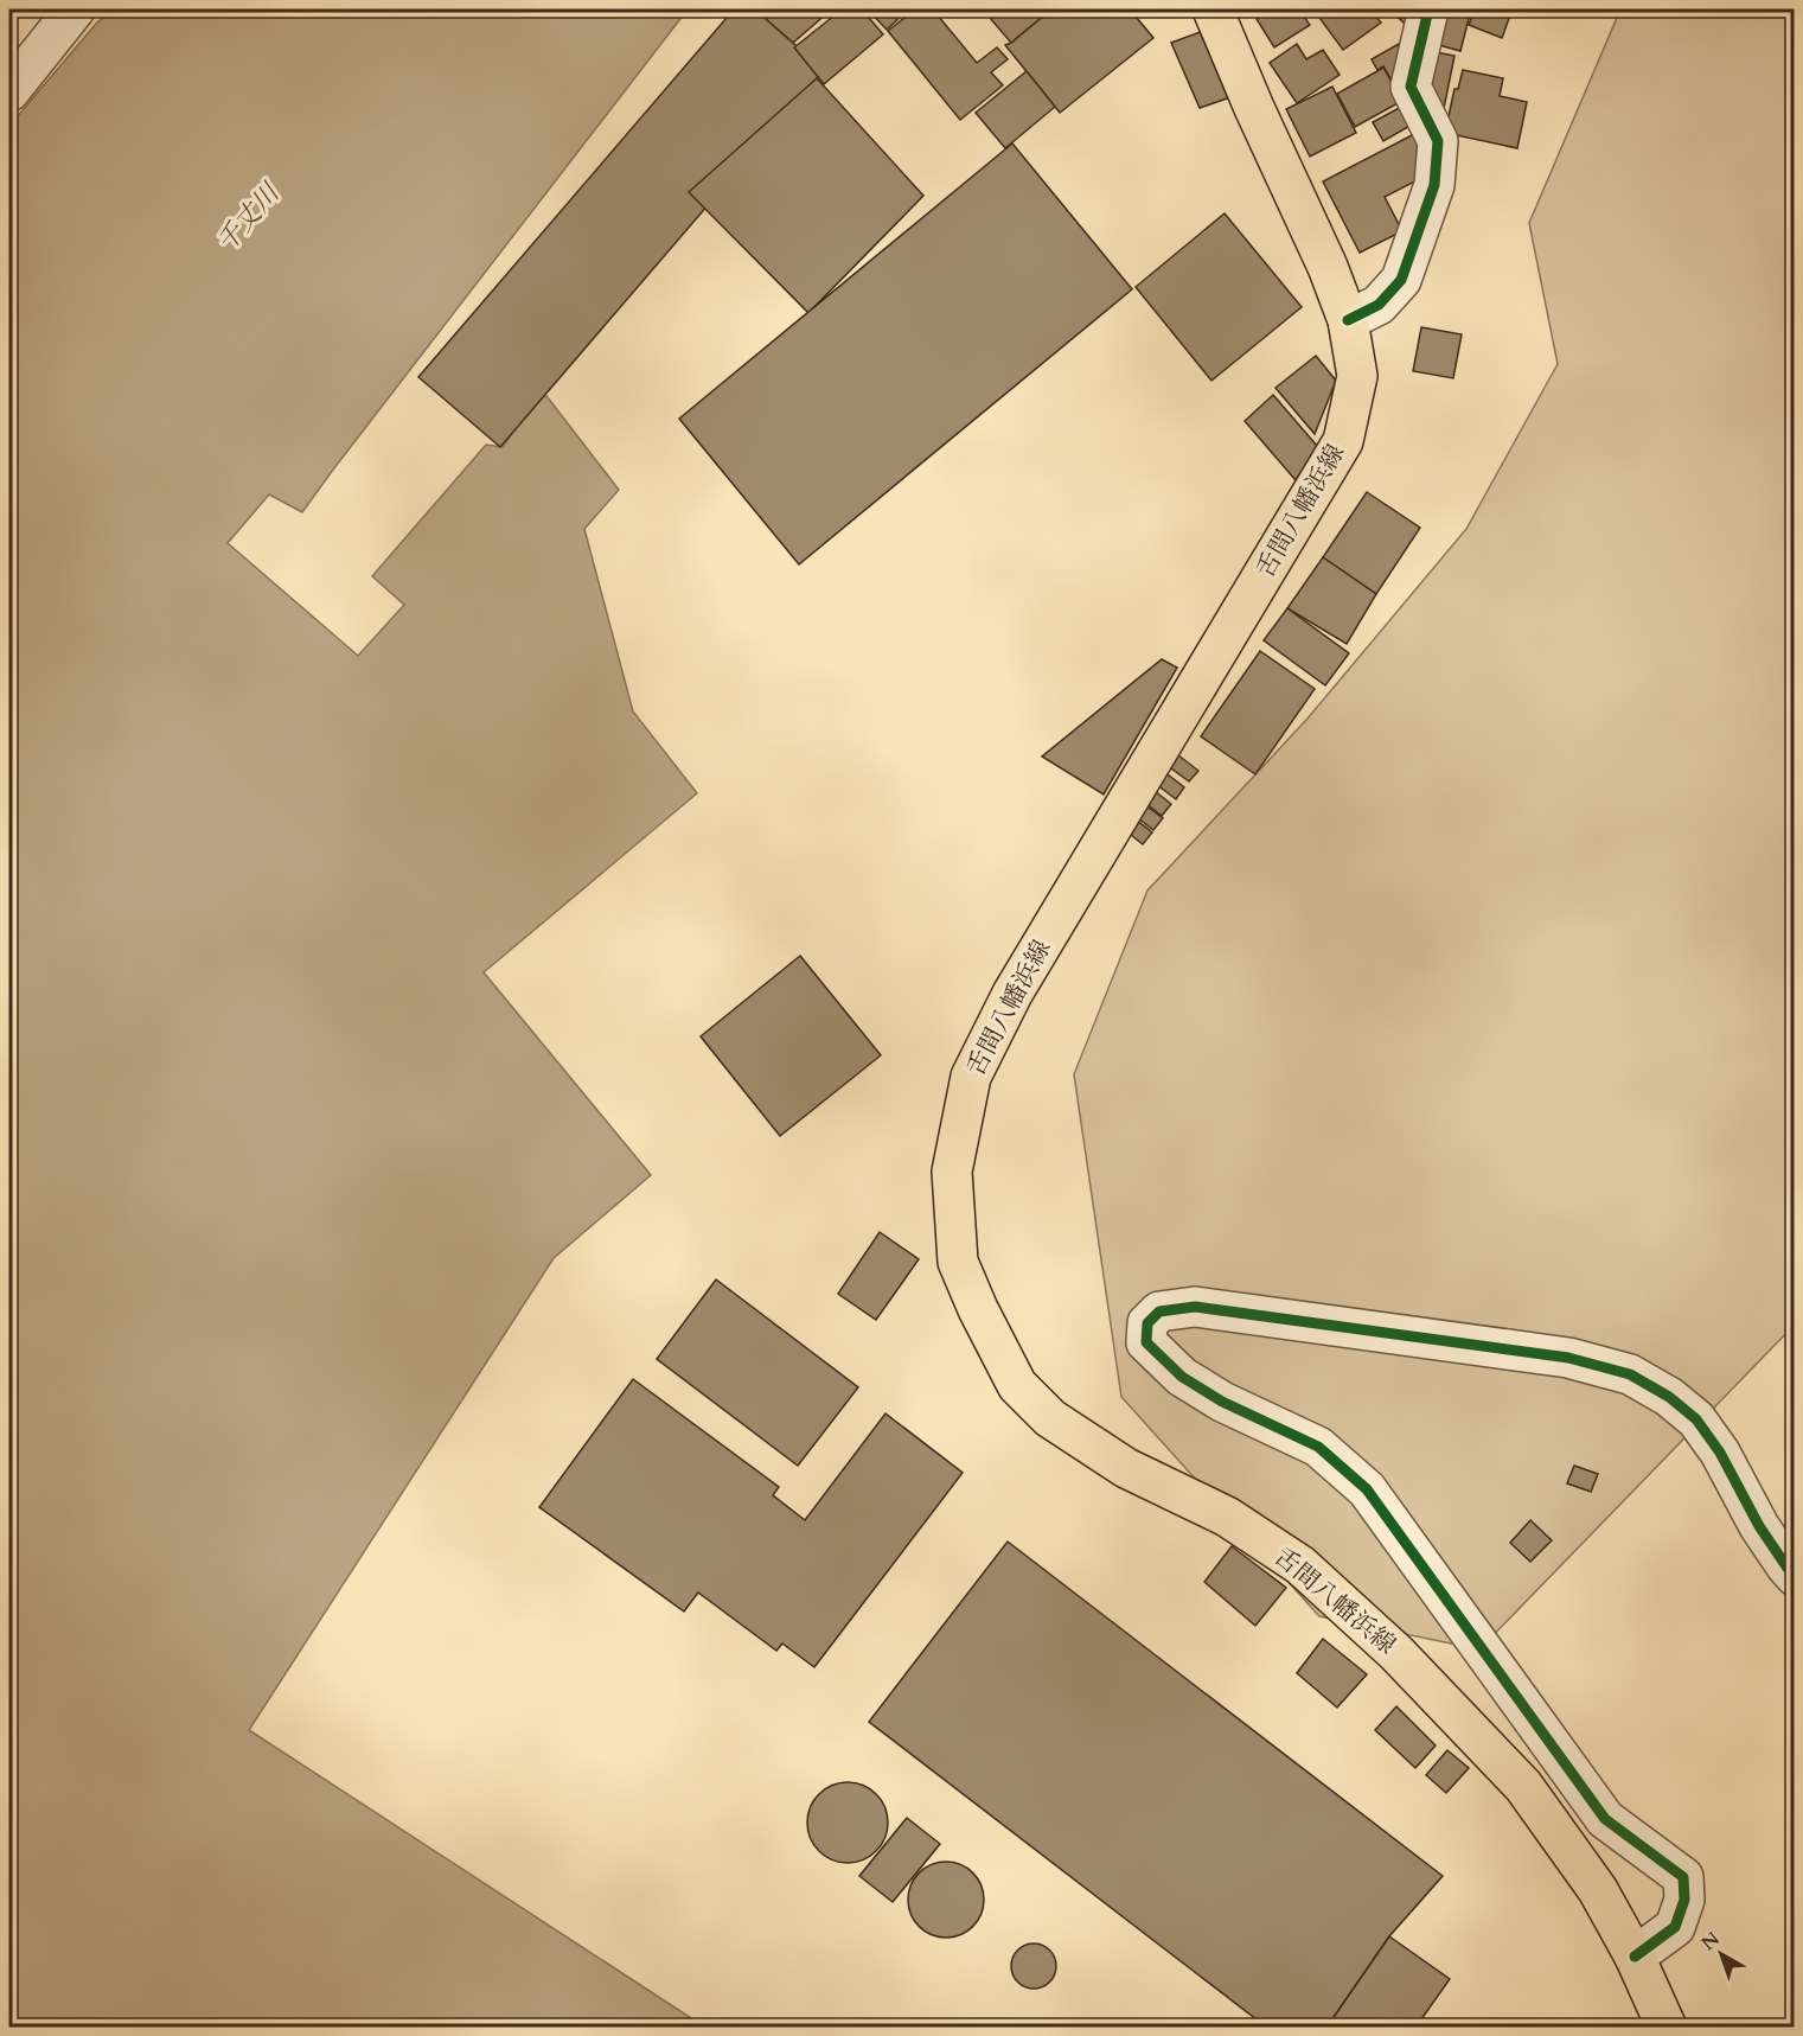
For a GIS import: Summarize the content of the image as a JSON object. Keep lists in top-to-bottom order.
{
  "streets": {
    "main road": ["舌間八幡浜線"]
  },
  "water": ["千丈川"],
  "north": "top left"
}
